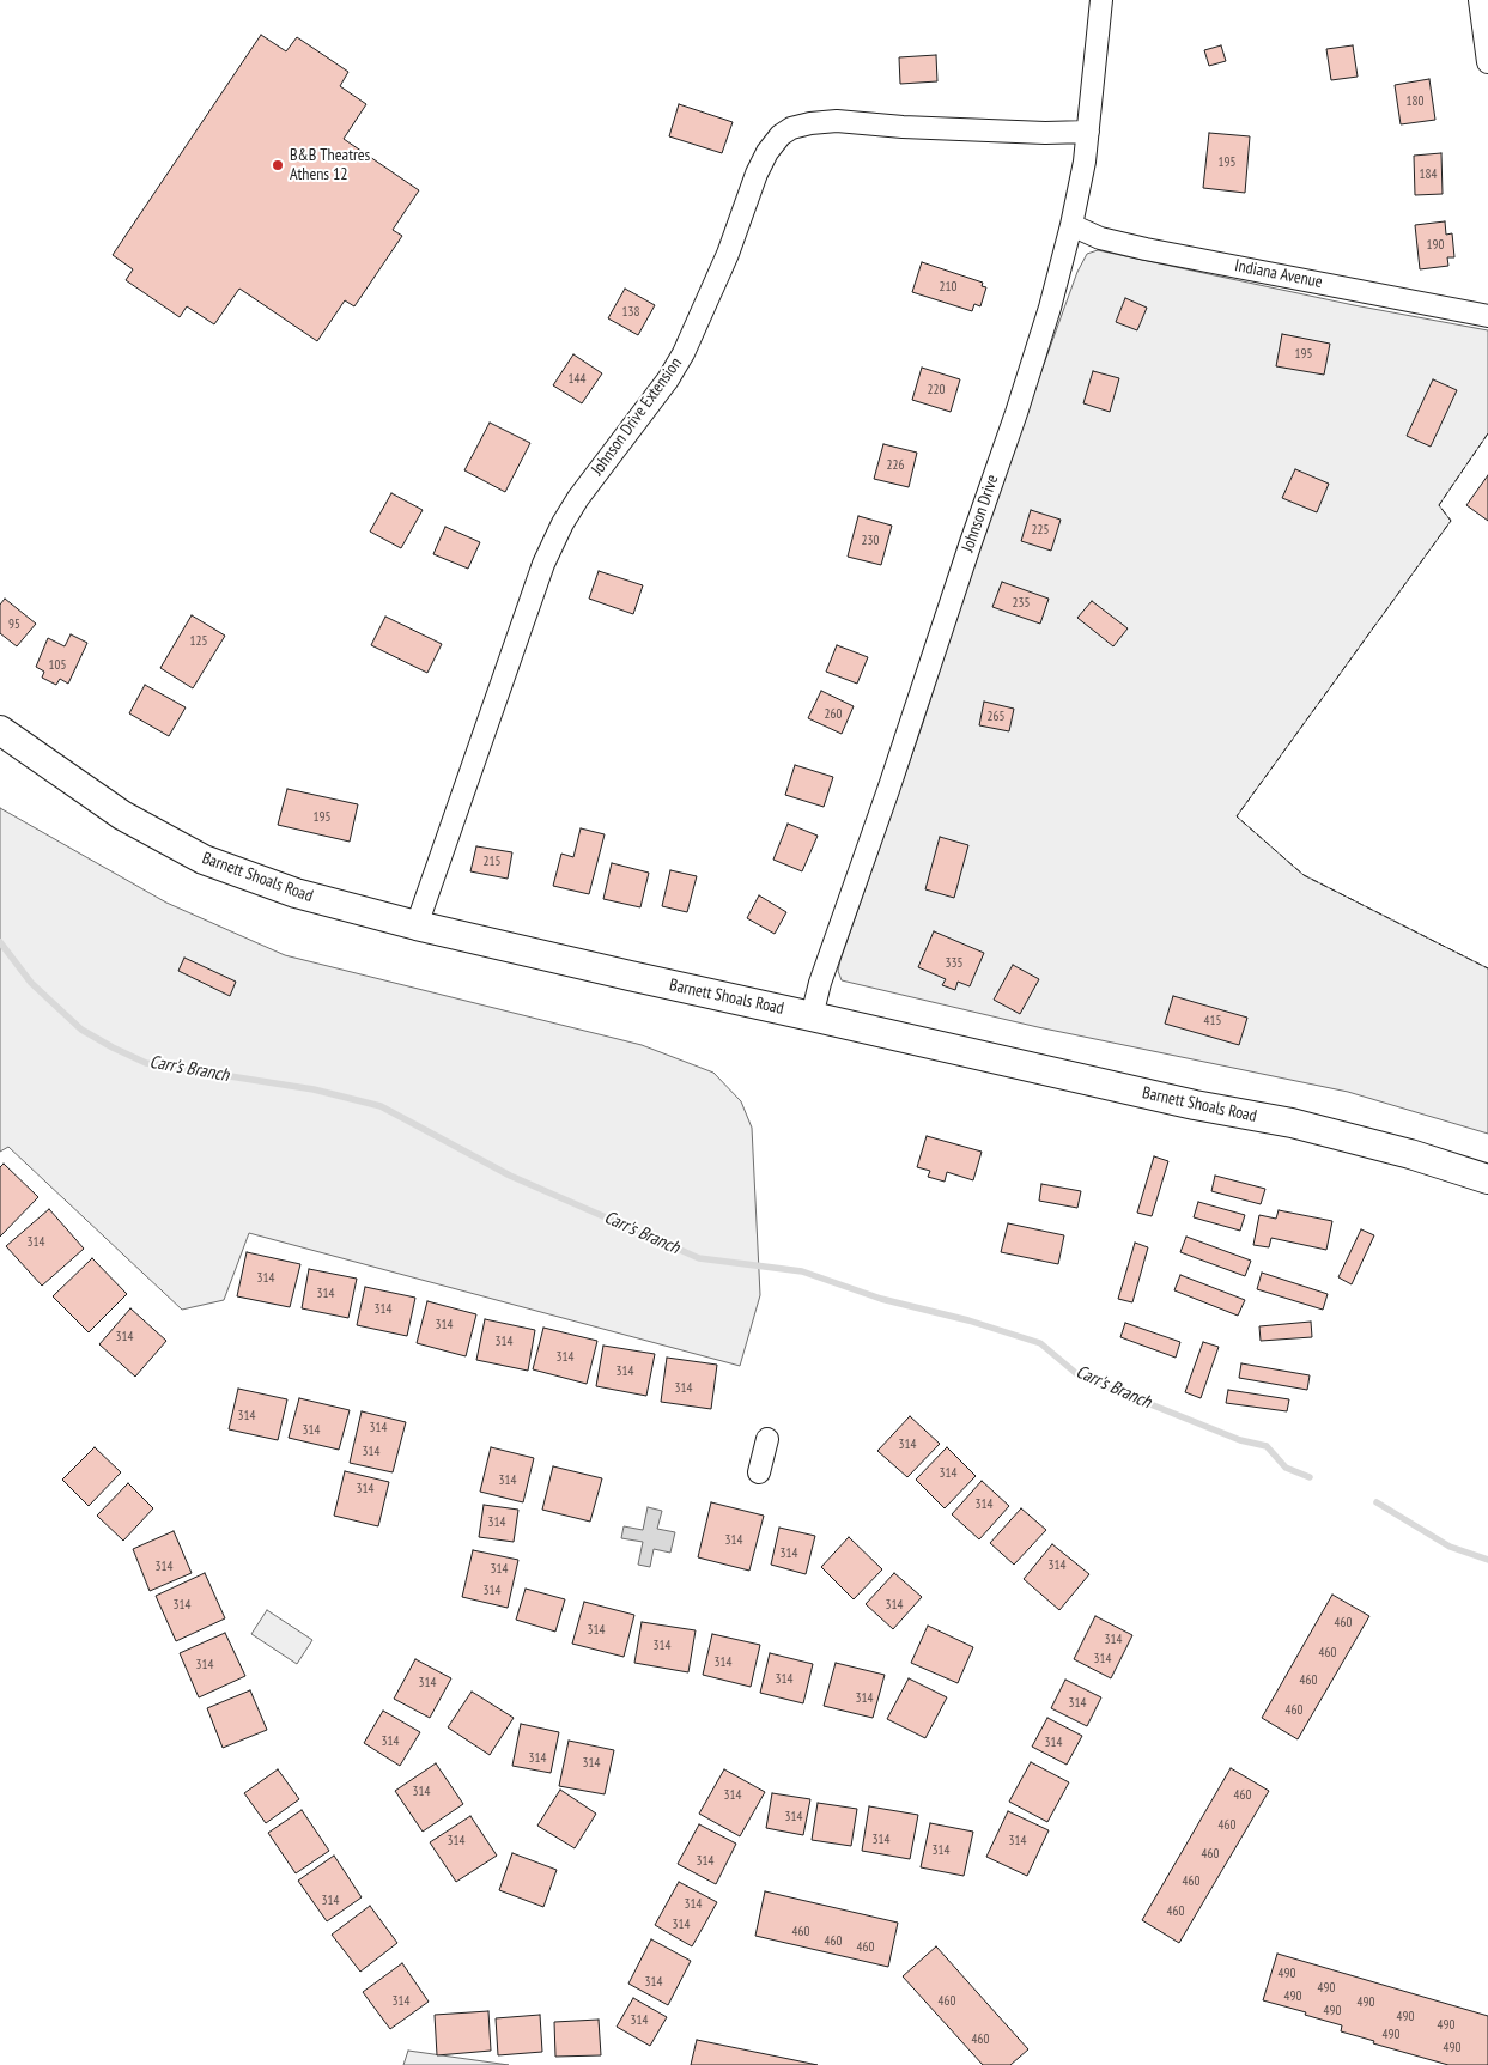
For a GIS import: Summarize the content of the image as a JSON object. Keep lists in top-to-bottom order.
{
  "streets": {
    "main road": ["Barnett Shoals Road"],
    "street": ["Indiana Avenue", "Johnson Drive Extension", "Johnson Drive"]
  },
  "crossings": [
    ["Indiana Avenue", "Johnson Drive"],
    ["Johnson Drive Extension", "Johnson Drive"],
    ["Johnson Drive Extension", "Barnett Shoals Road"],
    ["Johnson Drive", "Barnett Shoals Road"]
  ],
  "water": ["Carr's Branch"],
  "places": ["B&B Theatres Athens 12"],
  "house_numbers": [
    "180",
    "195",
    "184",
    "190",
    "210",
    "138",
    "195",
    "144",
    "220",
    "226",
    "225",
    "230",
    "235",
    "95",
    "125",
    "105",
    "260",
    "265",
    "195",
    "215",
    "335",
    "415",
    "314",
    "314",
    "314",
    "314",
    "314",
    "314",
    "314",
    "314",
    "314",
    "314",
    "314",
    "314",
    "314",
    "314",
    "314",
    "314",
    "314",
    "314",
    "314",
    "314",
    "314",
    "314",
    "314",
    "314",
    "314",
    "314",
    "314",
    "314",
    "460",
    "314",
    "314",
    "314",
    "460",
    "314",
    "314",
    "314",
    "314",
    "460",
    "314",
    "314",
    "314",
    "460",
    "314",
    "314",
    "314",
    "314",
    "314",
    "314",
    "460",
    "314",
    "460",
    "314",
    "314",
    "314",
    "314",
    "460",
    "314",
    "460",
    "314",
    "314",
    "460",
    "314",
    "460",
    "460",
    "460",
    "490",
    "314",
    "490",
    "490",
    "314",
    "460",
    "490",
    "490",
    "490",
    "314",
    "490",
    "490",
    "460",
    "490"
  ]
}
